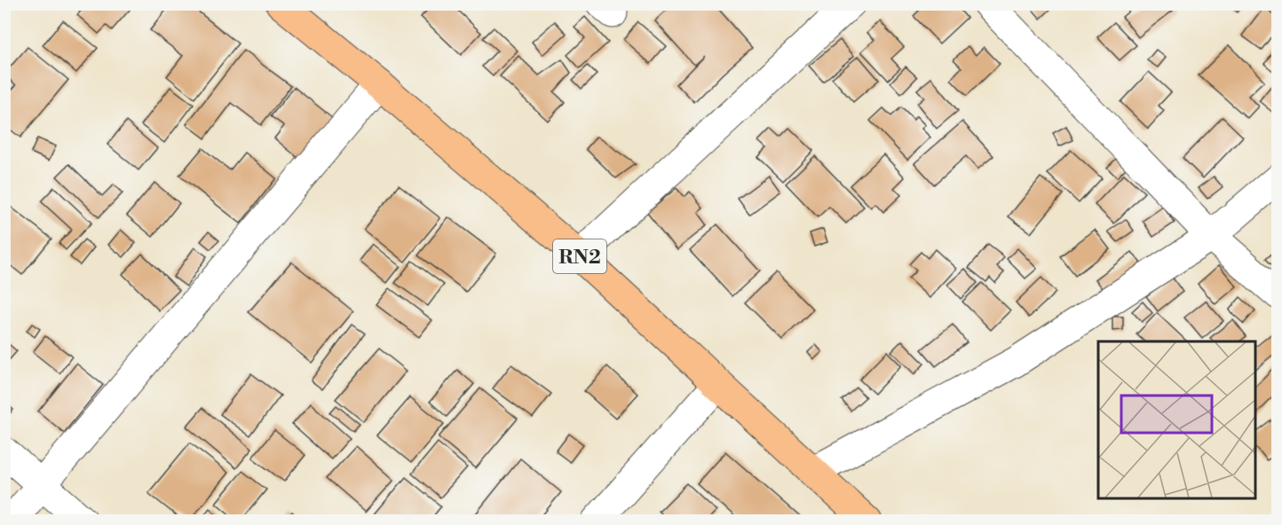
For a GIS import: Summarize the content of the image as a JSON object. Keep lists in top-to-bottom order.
{
  "streets": {
    "highway": ["RN2"]
  }
}
